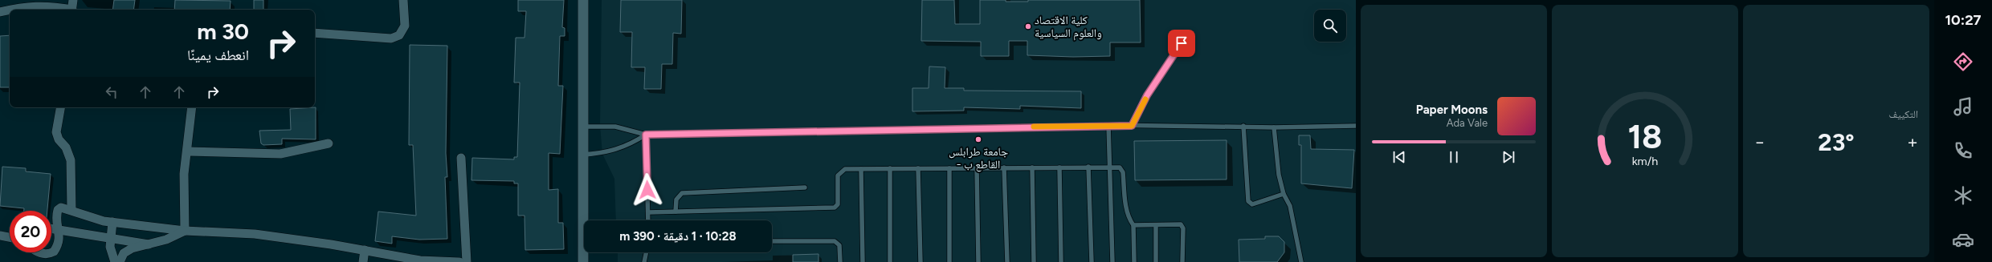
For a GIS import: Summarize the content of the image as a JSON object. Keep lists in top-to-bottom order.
{
  "places": ["كلية الاقتصاد والعلوم السياسية", "جامعة طرابلس - القاطع ب"],
  "page": {
    "tabs": "10:27",
    "tile": "التكييف",
    "turn": ["30 m", "انعطف يمينًا"],
    "song": ["Paper Moons", "Ada Vale"],
    "heat": ["−", "23°", "+"],
    "limit": "20",
    "trip": "10:28 · 1 دقيقة · 390 m",
    "gauge": ["18", "km/h"]
  }
}
